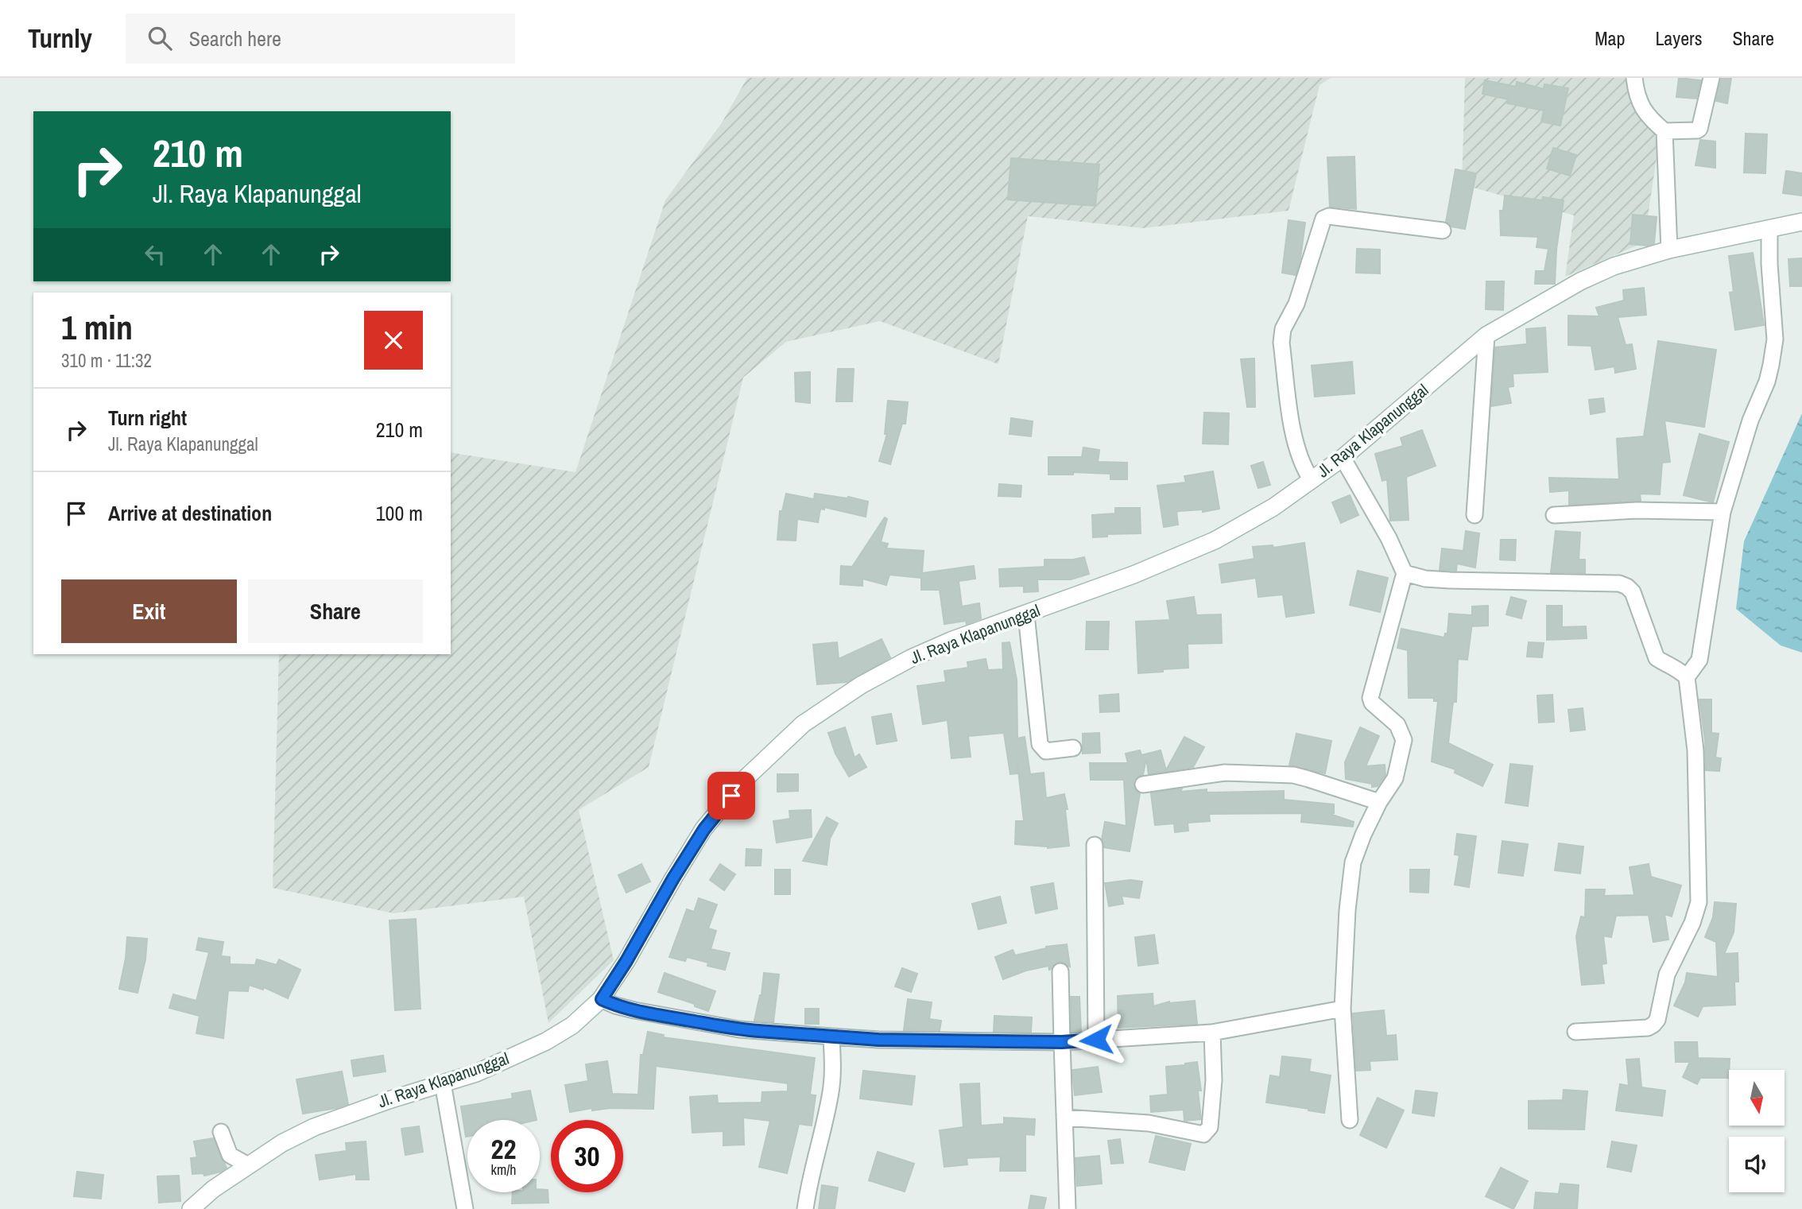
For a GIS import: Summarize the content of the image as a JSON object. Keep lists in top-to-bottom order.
{
  "streets": {
    "street": ["Jl. Raya Klapanunggal"]
  },
  "north": "bottom",
  "page": {
    "header": "Turnly",
    "search": "Search here",
    "nav": ["Map", "Layers", "Share"],
    "turn": ["210 m", "Jl. Raya Klapanunggal"],
    "heading": ["1 min", "310 m · 11:32"],
    "list": [
      {
        "name": "Turn right",
        "note": "Jl. Raya Klapanunggal",
        "value": "210 m"
      },
      {
        "name": "Arrive at destination",
        "value": "100 m"
      }
    ],
    "buttons": ["Exit", "Share"],
    "speed": "22 km/h",
    "limit": "30"
  }
}
